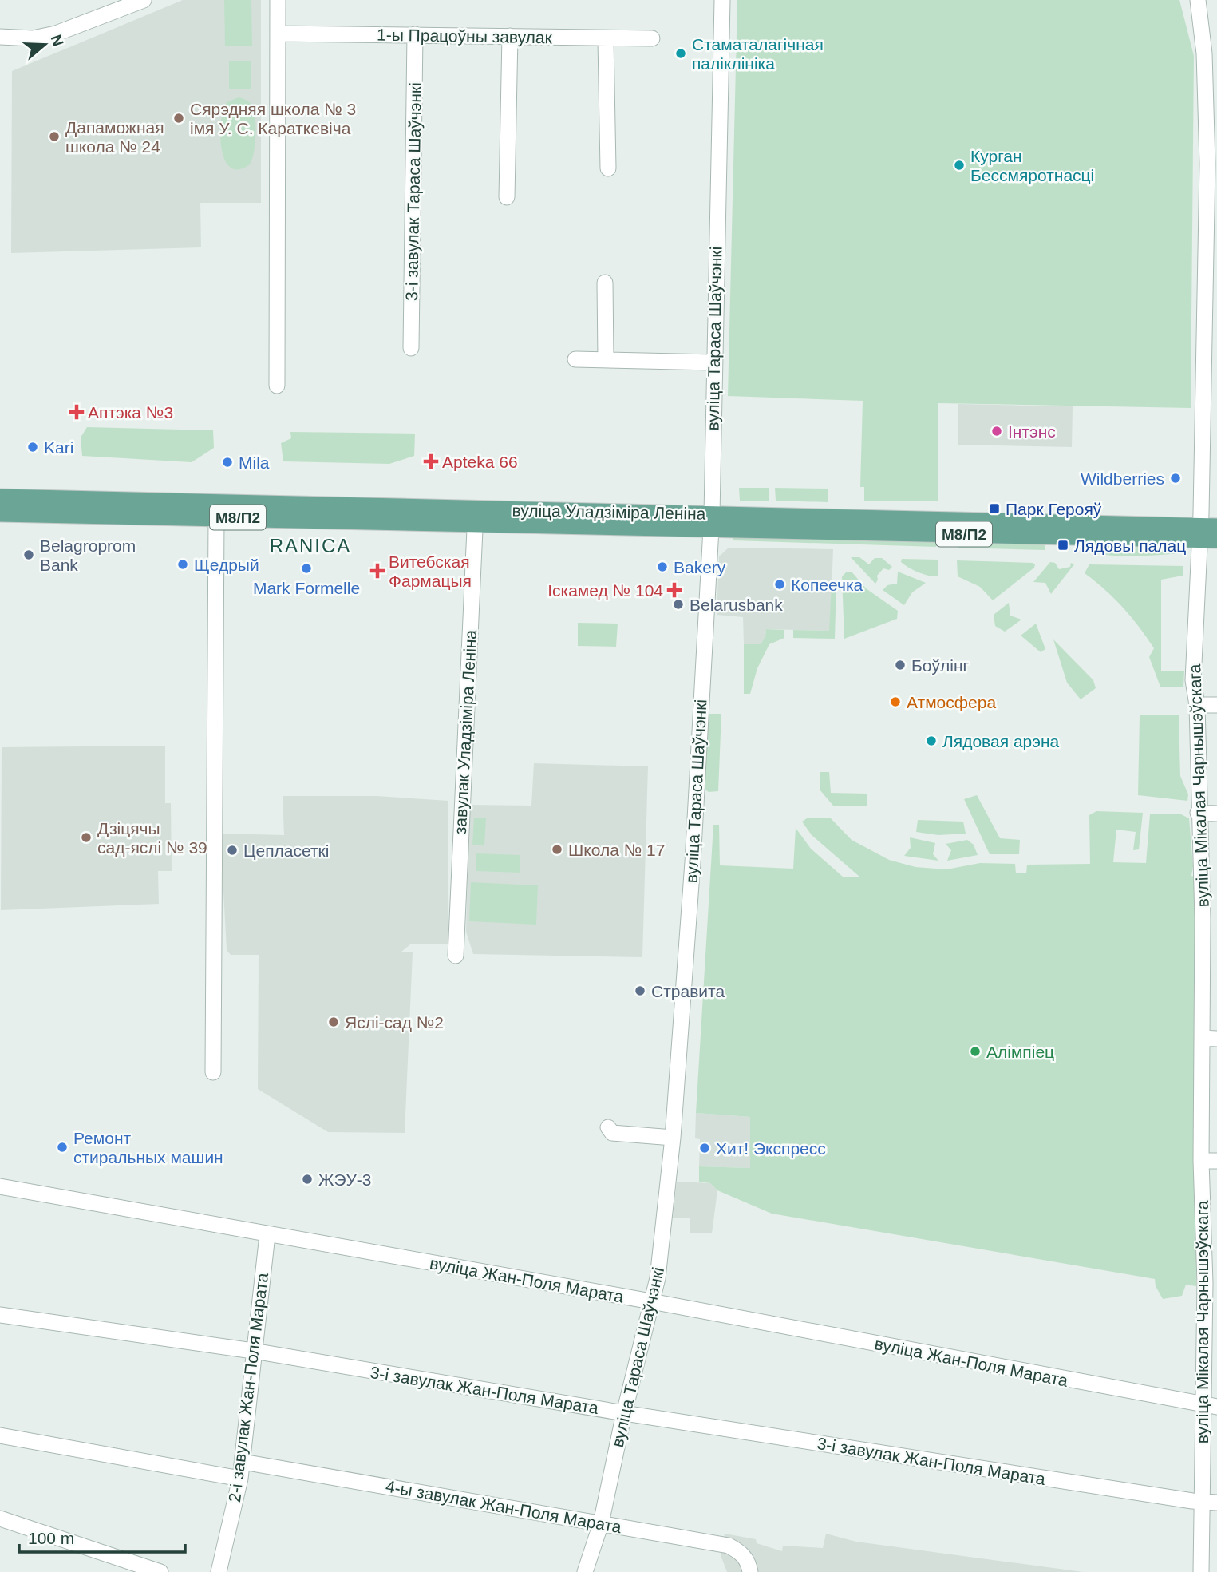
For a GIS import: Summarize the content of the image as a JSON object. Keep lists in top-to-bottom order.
{
  "streets": {
    "main road": ["вуліца Уладзіміра Леніна", "М8/П2"],
    "street": [
      "1-ы Працоўны завулак",
      "3-і завулак Тараса Шаўчэнкі",
      "вуліца Тараса Шаўчэнкі",
      "завулак Уладзіміра Леніна",
      "вуліца Мікалая Чарнышэўскага",
      "вуліца Жан-Поля Марата",
      "2-і завулак Жан-Поля Марата",
      "3-і завулак Жан-Поля Марата",
      "4-ы завулак Жан-Поля Марата"
    ]
  },
  "crossings": [
    ["1-ы Працоўны завулак", "3-і завулак Тараса Шаўчэнкі"],
    ["вуліца Тараса Шаўчэнкі", "вуліца Уладзіміра Леніна"],
    ["вуліца Тараса Шаўчэнкі", "вуліца Жан-Поля Марата"],
    ["вуліца Тараса Шаўчэнкі", "3-і завулак Жан-Поля Марата"],
    ["вуліца Тараса Шаўчэнкі", "4-ы завулак Жан-Поля Марата"],
    ["вуліца Уладзіміра Леніна", "завулак Уладзіміра Леніна"],
    ["вуліца Уладзіміра Леніна", "вуліца Мікалая Чарнышэўскага"],
    ["вуліца Мікалая Чарнышэўскага", "вуліца Жан-Поля Марата"],
    ["вуліца Мікалая Чарнышэўскага", "3-і завулак Жан-Поля Марата"],
    ["вуліца Жан-Поля Марата", "2-і завулак Жан-Поля Марата"],
    ["2-і завулак Жан-Поля Марата", "3-і завулак Жан-Поля Марата"],
    ["2-і завулак Жан-Поля Марата", "4-ы завулак Жан-Поля Марата"]
  ],
  "districts": ["RANICA"],
  "places": {
    "other": [
      "Стаматалагічная паліклініка",
      "Сярэдняя школа № 3 імя У. С. Караткевіча",
      "Дапаможная школа № 24",
      "Курган Бессмяротнасці",
      "Інтэнс",
      "Kari",
      "Mila",
      "Wildberries",
      "Belagroprom Bank",
      "Щедрый",
      "Bakery",
      "Mark Formelle",
      "Копеечка",
      "Belarusbank",
      "Боўлінг",
      "Атмосфера",
      "Лядовая арэна",
      "Дзіцячы сад-яслі № 39",
      "Школа № 17",
      "Цепласеткі",
      "Стравита",
      "Яслі-сад №2",
      "Алімпіец",
      "Ремонт стиральных машин",
      "Хит! Экспресс",
      "ЖЭУ-3"
    ],
    "health": [
      "Аптэка №3",
      "Apteka 66",
      "Витебская Фармацыя",
      "Іскамед № 104"
    ],
    "transit": ["Парк Герояў", "Лядовы палац"]
  },
  "scale_bar": "100 m",
  "north": "right"
}
